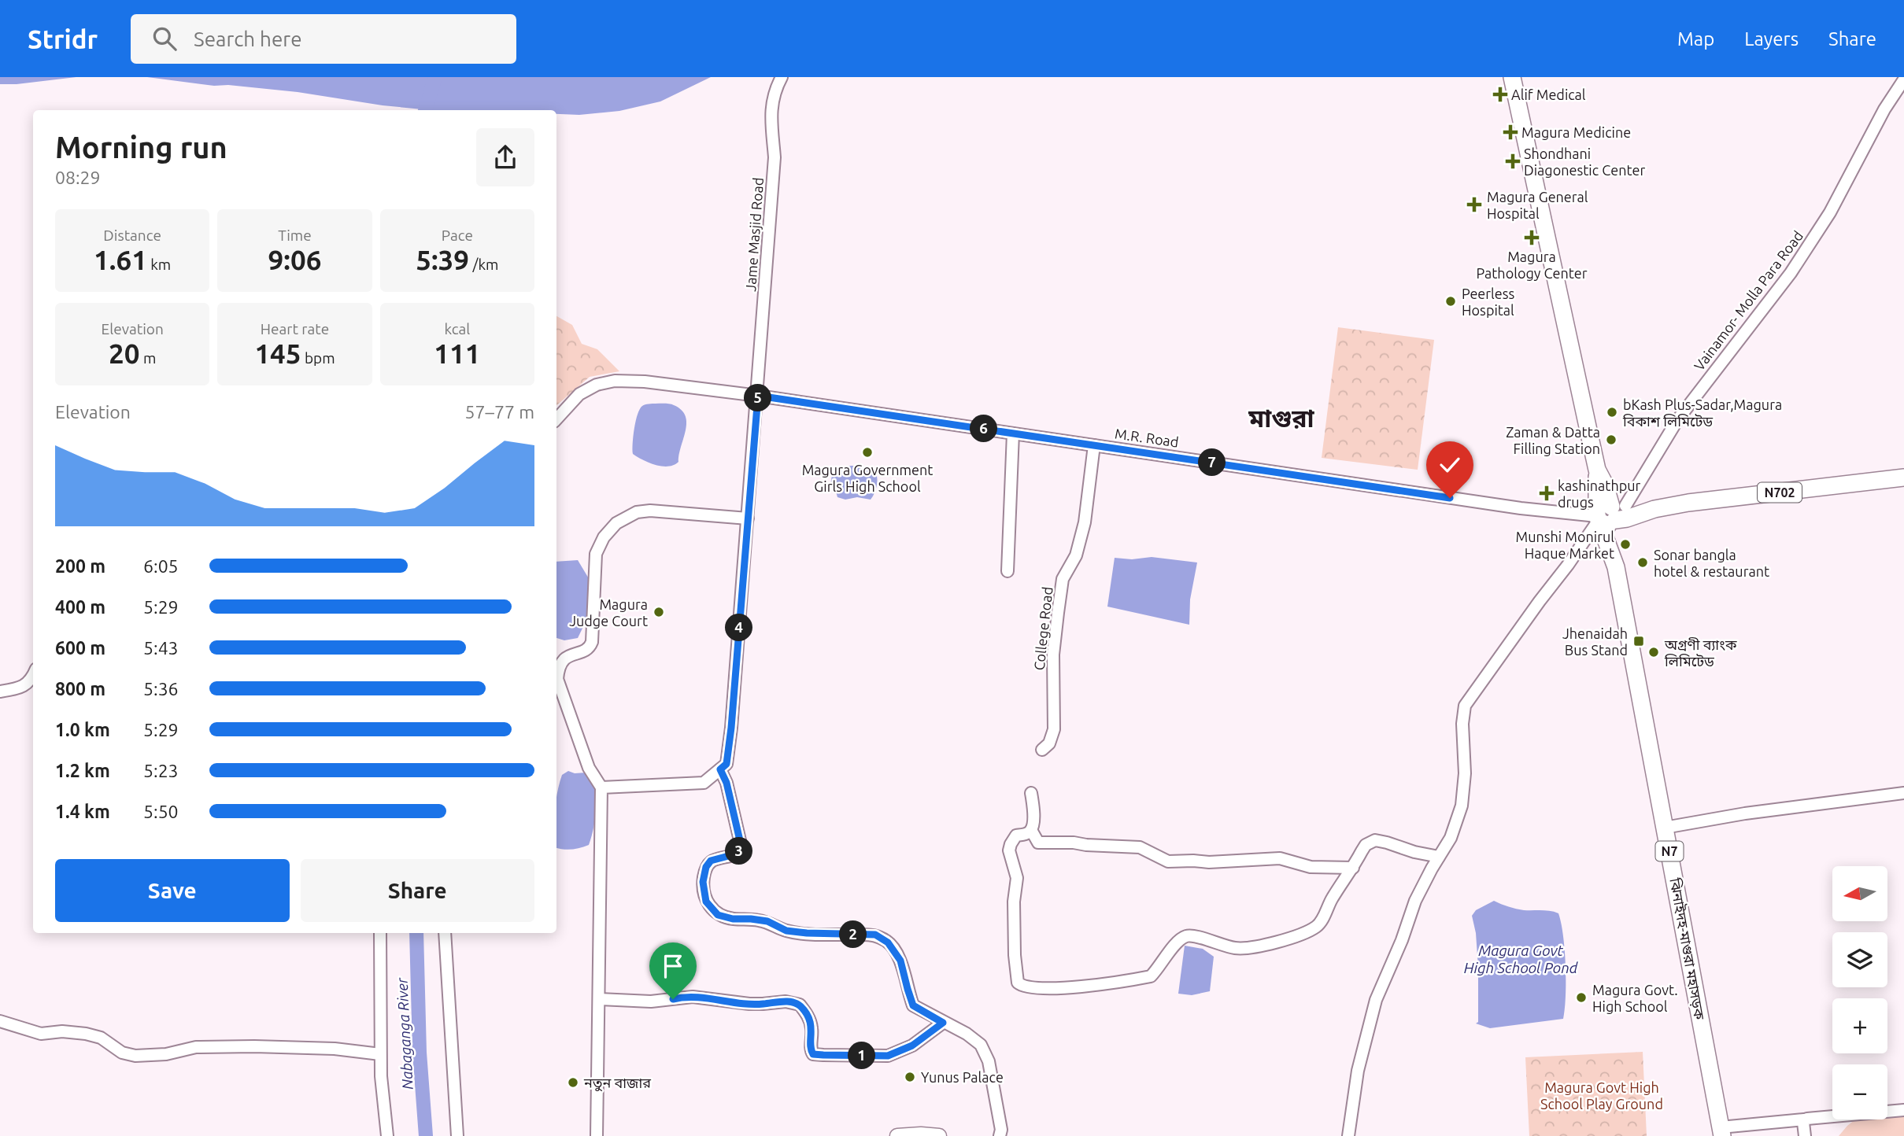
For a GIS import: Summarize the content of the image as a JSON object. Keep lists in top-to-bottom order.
{
  "streets": {
    "highway": ["N702", "N7", "ঝিনাইদহ-মাগুরা মহাসড়ক"],
    "street": [
      "Jame Masjid Road",
      "Vainamor- Molla Para Road",
      "M.R. Road",
      "College Road"
    ]
  },
  "crossings": [
    ["Jame Masjid Road", "M.R. Road"],
    ["Vainamor- Molla Para Road", "M.R. Road"],
    ["Vainamor- Molla Para Road", "N702"],
    ["Vainamor- Molla Para Road", "N7"],
    ["Vainamor- Molla Para Road", "ঝিনাইদহ-মাগুরা মহাসড়ক"],
    ["M.R. Road", "N702"],
    ["M.R. Road", "College Road"],
    ["M.R. Road", "N7"],
    ["M.R. Road", "ঝিনাইদহ-মাগুরা মহাসড়ক"],
    ["N702", "N7"],
    ["N702", "ঝিনাইদহ-মাগুরা মহাসড়ক"],
    ["N7", "ঝিনাইদহ-মাগুরা মহাসড়ক"]
  ],
  "districts": ["মাগুরা"],
  "water": ["Magura Govt High School Pond", "Nabaganga River"],
  "parks": ["Magura Govt High School Play Ground"],
  "places": {
    "health": [
      "Alif Medical",
      "Magura Medicine",
      "Shondhani Diagonestic Center",
      "Magura General Hospital",
      "Magura Pathology Center",
      "kashinathpur drugs"
    ],
    "other": [
      "Peerless Hospital",
      "bKash Plus-Sadar,Magura বিকাশ লিমিটেড",
      "Zaman & Datta Filling Station",
      "Magura Government Girls High School",
      "Munshi Monirul Haque Market",
      "Sonar bangla hotel & restaurant",
      "Magura Judge Court",
      "অগ্রণী ব্যাংক লিমিটেড",
      "Magura Govt. High School",
      "Yunus Palace",
      "নতুন বাজার"
    ],
    "transit": ["Jhenaidah Bus Stand"]
  },
  "north": "left",
  "page": {
    "header": "Stridr",
    "search": "Search here",
    "nav": ["Map", "Layers", "Share"],
    "heading": ["Morning run", "08:29"],
    "stats": [
      ["Distance", "1.61 km"],
      ["Time", "9:06"],
      ["Pace", "5:39 /km"],
      ["Elevation", "20 m"],
      ["Heart rate", "145 bpm"],
      ["kcal", "111"]
    ],
    "pins": [
      "5",
      "6",
      "7",
      "4",
      "3",
      "2",
      "1"
    ],
    "chart": ["Elevation", "57–77 m"],
    "list": [
      {
        "name": "200 m",
        "note": "6:05"
      },
      {
        "name": "400 m",
        "note": "5:29"
      },
      {
        "name": "600 m",
        "note": "5:43"
      },
      {
        "name": "800 m",
        "note": "5:36"
      },
      {
        "name": "1.0 km",
        "note": "5:29"
      },
      {
        "name": "1.2 km",
        "note": "5:23"
      },
      {
        "name": "1.4 km",
        "note": "5:50"
      }
    ],
    "buttons": ["Save", "Share"],
    "map_buttons": ["+", "−"]
  }
}
